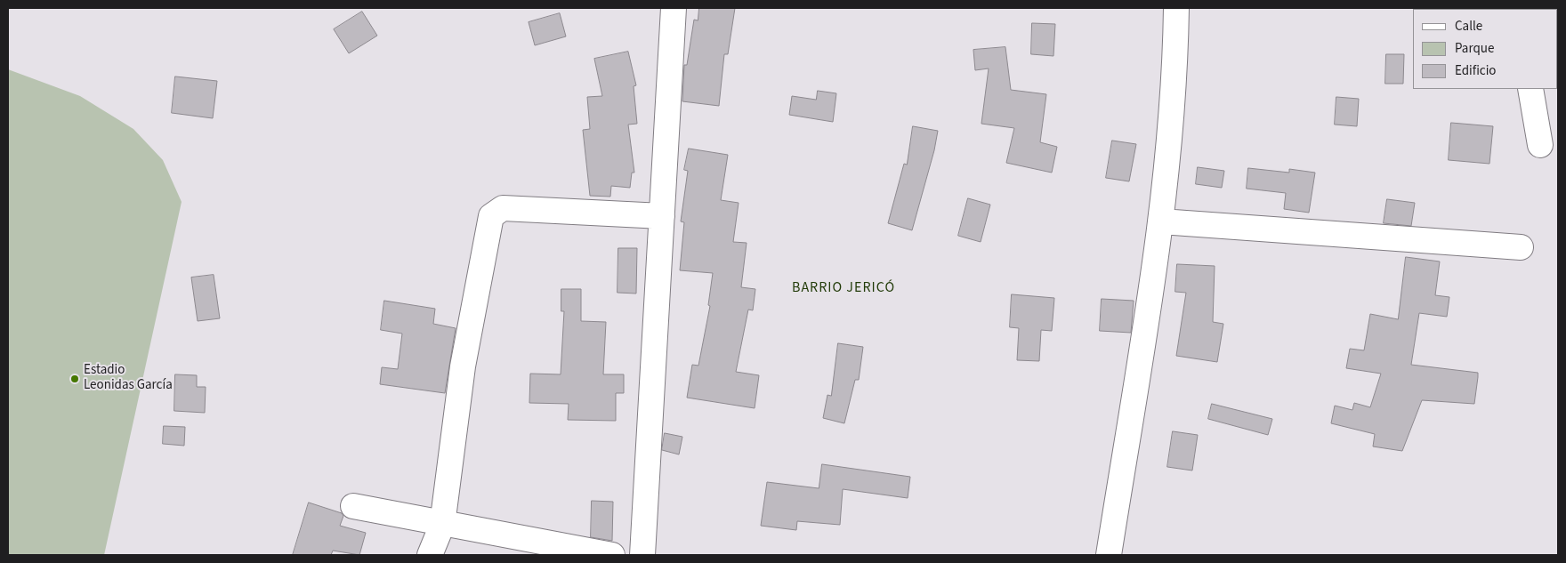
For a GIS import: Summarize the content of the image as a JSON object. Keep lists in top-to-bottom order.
{
  "districts": ["BARRIO JERICÓ"],
  "places": ["Estadio Leonidas García"],
  "legend": ["Calle", "Parque", "Edificio"]
}
